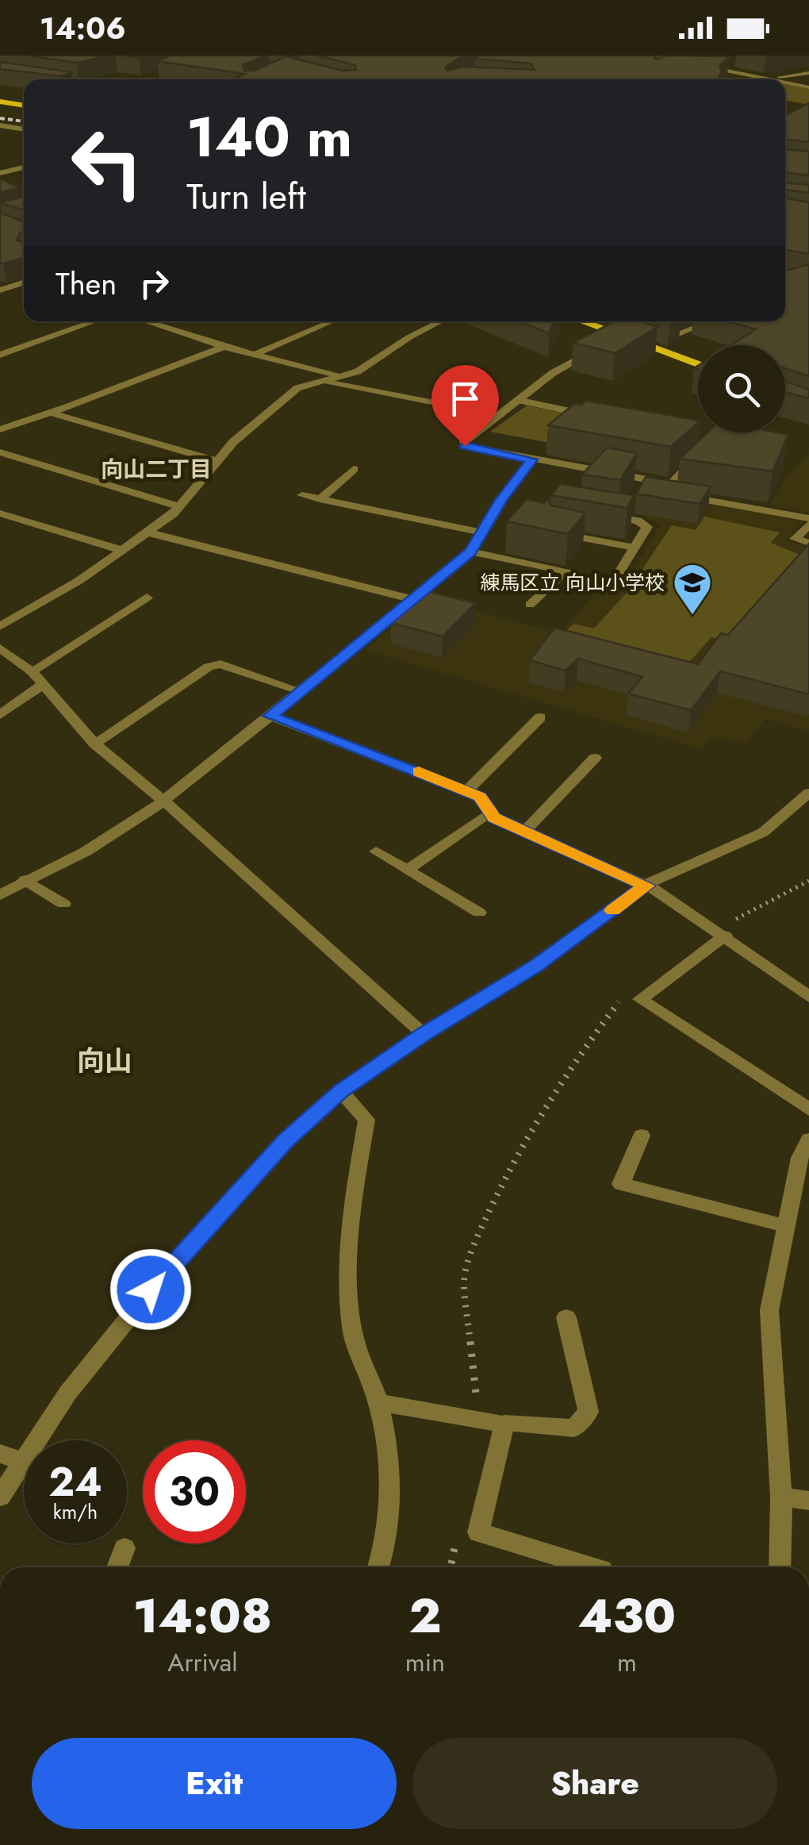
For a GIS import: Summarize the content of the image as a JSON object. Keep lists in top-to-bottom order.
{
  "districts": ["向山二丁目", "向山"],
  "places": {
    "school or university": ["練馬区立 向山小学校"]
  },
  "page": {
    "status": "14:06",
    "turn": ["140 m", "Turn left"],
    "then": "Then",
    "speed": "24 km/h",
    "limit": "30",
    "eta": [
      "14:08",
      "Arrival",
      "2",
      "min",
      "430",
      "m"
    ],
    "buttons": ["Exit", "Share"]
  }
}
